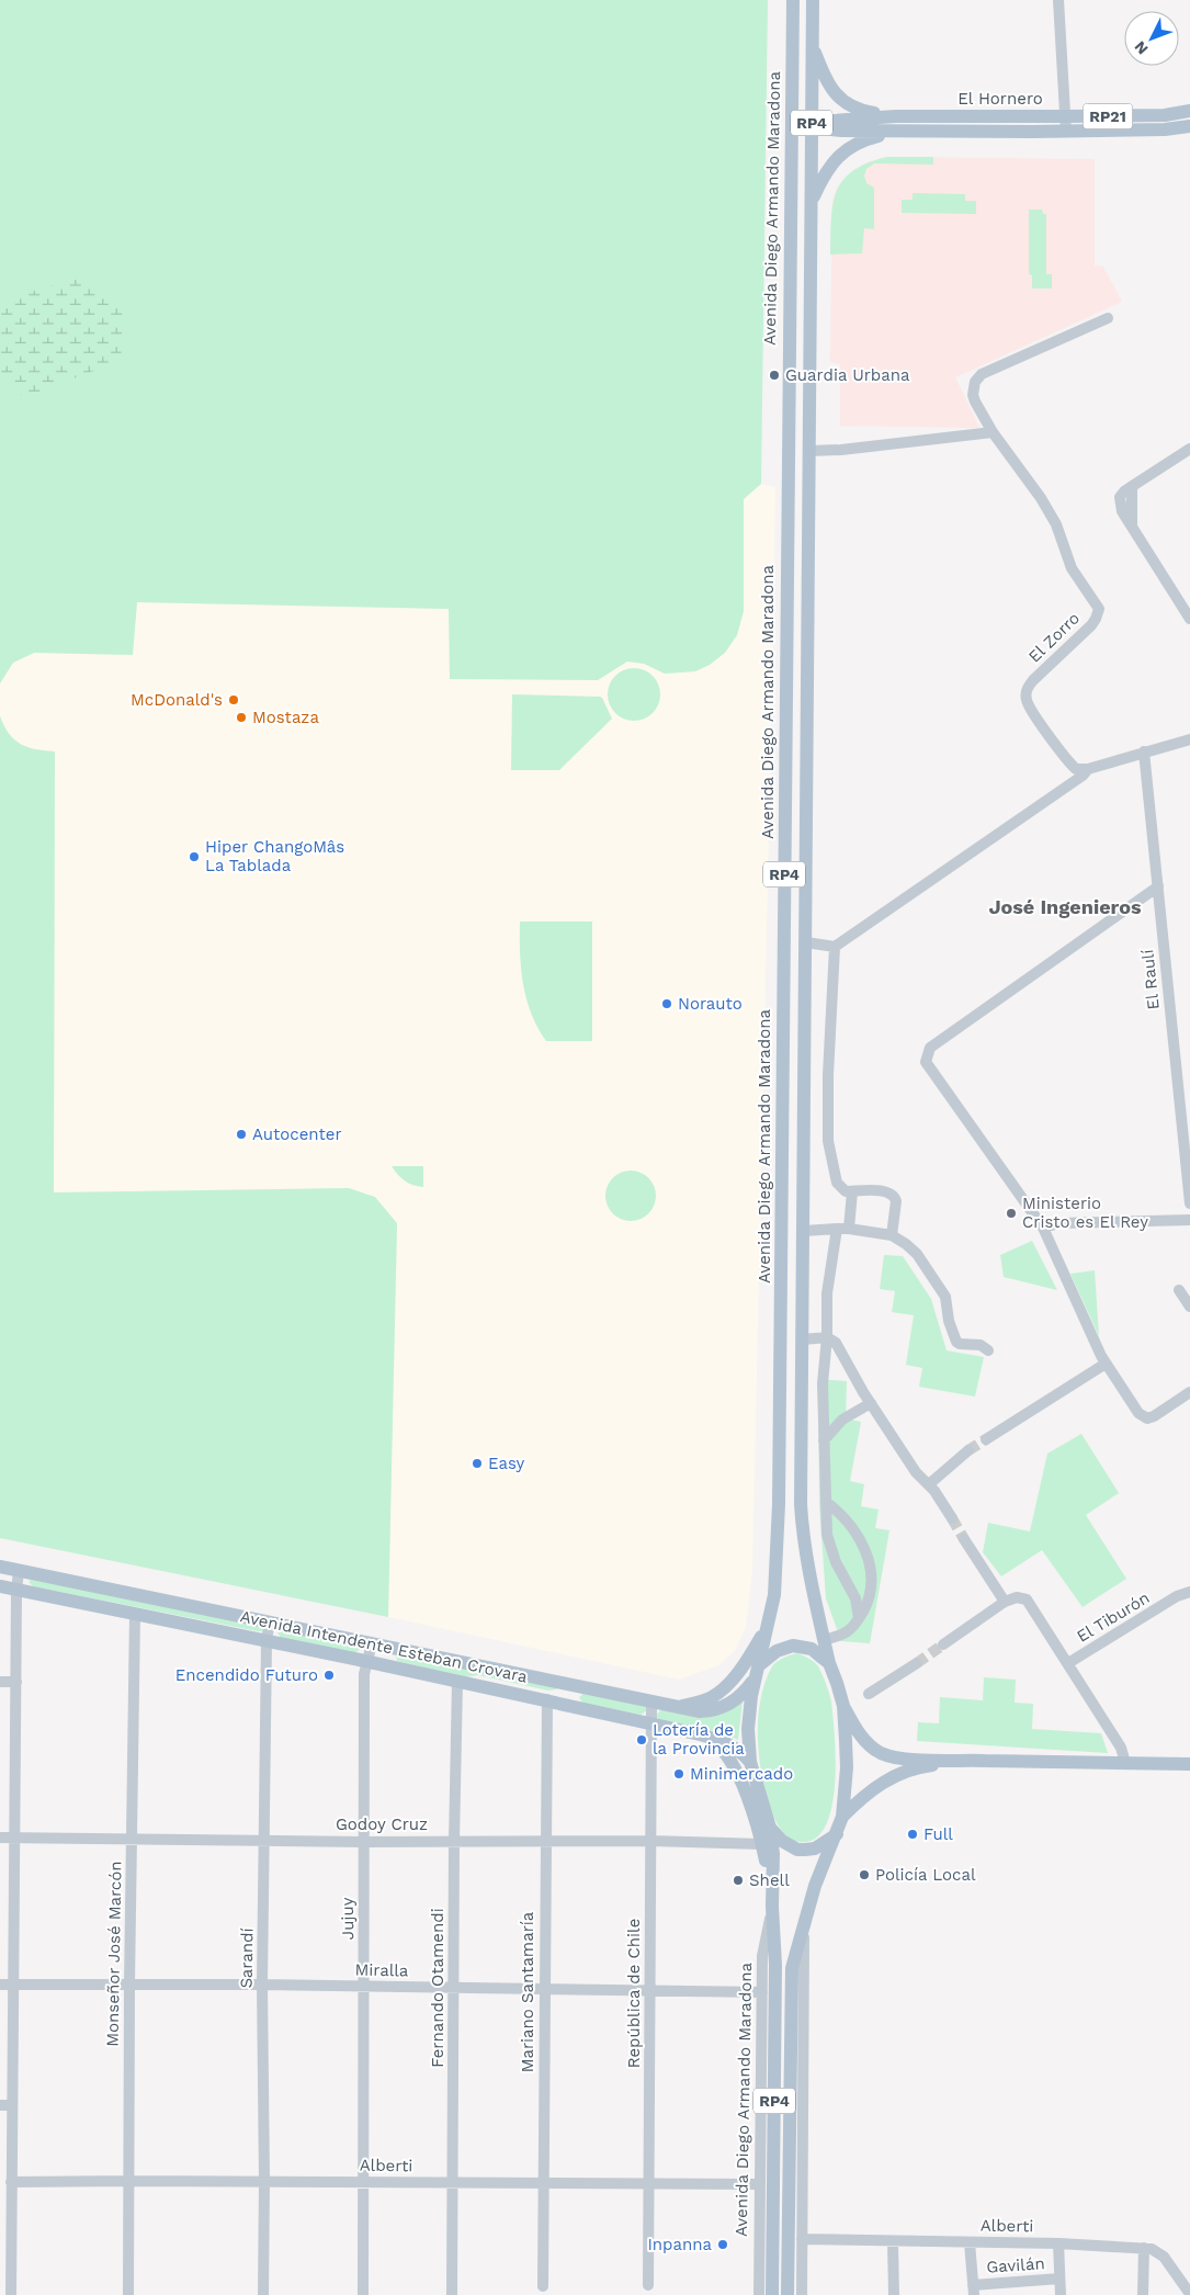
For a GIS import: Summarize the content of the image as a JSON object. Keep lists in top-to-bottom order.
{
  "streets": {
    "main road": [
      "El Hornero",
      "RP21",
      "RP4",
      "Avenida Diego Armando Maradona",
      "Avenida Intendente Esteban Crovara"
    ],
    "street": [
      "El Zorro",
      "El Raulí",
      "El Tiburón",
      "Godoy Cruz",
      "Jujuy",
      "Monseñor José Marcón",
      "Sarandí",
      "Miralla",
      "Fernando Otamendi",
      "Mariano Santamaría",
      "República de Chile",
      "Alberti",
      "Gavilán"
    ]
  },
  "crossings": [
    ["El Hornero", "RP4"],
    ["El Hornero", "Avenida Diego Armando Maradona"],
    ["RP4", "Avenida Diego Armando Maradona"],
    ["RP4", "Avenida Intendente Esteban Crovara"],
    ["Avenida Diego Armando Maradona", "Miralla"],
    ["Avenida Diego Armando Maradona", "Alberti"],
    ["Avenida Intendente Esteban Crovara", "Jujuy"],
    ["Avenida Intendente Esteban Crovara", "Monseñor José Marcón"],
    ["Avenida Intendente Esteban Crovara", "Sarandí"],
    ["Avenida Intendente Esteban Crovara", "Fernando Otamendi"],
    ["Avenida Intendente Esteban Crovara", "Mariano Santamaría"],
    ["Avenida Intendente Esteban Crovara", "República de Chile"],
    ["Godoy Cruz", "Jujuy"],
    ["Godoy Cruz", "Monseñor José Marcón"],
    ["Godoy Cruz", "Sarandí"],
    ["Godoy Cruz", "Fernando Otamendi"],
    ["Godoy Cruz", "Mariano Santamaría"],
    ["Godoy Cruz", "República de Chile"],
    ["Jujuy", "Miralla"],
    ["Jujuy", "Alberti"],
    ["Monseñor José Marcón", "Miralla"],
    ["Monseñor José Marcón", "Alberti"],
    ["Sarandí", "Miralla"],
    ["Sarandí", "Alberti"],
    ["Miralla", "Fernando Otamendi"],
    ["Miralla", "Mariano Santamaría"],
    ["Miralla", "República de Chile"],
    ["Fernando Otamendi", "Alberti"],
    ["Mariano Santamaría", "Alberti"],
    ["República de Chile", "Alberti"]
  ],
  "districts": ["José Ingenieros"],
  "places": [
    "Guardia Urbana",
    "McDonald's",
    "Mostaza",
    "Hiper ChangoMâs La Tablada",
    "Norauto",
    "Autocenter",
    "Ministerio Cristo es El Rey",
    "Easy",
    "Encendido Futuro",
    "Lotería de la Provincia",
    "Minimercado",
    "Full",
    "Policía Local",
    "Shell",
    "Inpanna"
  ],
  "north": "bottom left"
}
